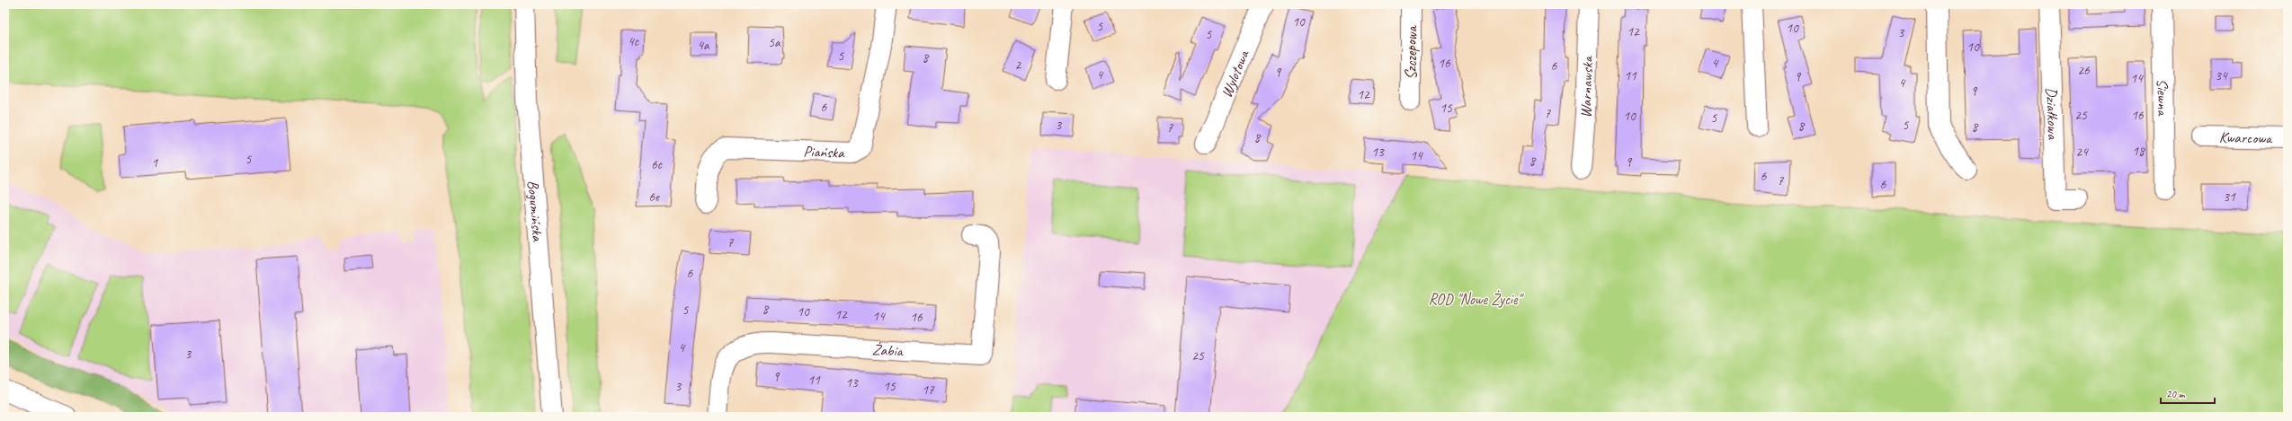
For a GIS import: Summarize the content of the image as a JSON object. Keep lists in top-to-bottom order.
{
  "streets": {
    "street": [
      "Szczepowa",
      "Wylotowa",
      "Warnawska",
      "Siewna",
      "Działkowa",
      "Kwarcowa",
      "Piańska",
      "Bogumińska",
      "Żabia"
    ]
  },
  "parks": ["ROD \"Nowe Życie\""],
  "house_numbers": [
    "10",
    "5",
    "10",
    "12",
    "3",
    "5",
    "4c",
    "5a",
    "4a",
    "10",
    "5",
    "8",
    "16",
    "4",
    "2",
    "6",
    "26",
    "9",
    "4",
    "11",
    "34",
    "9",
    "14",
    "4",
    "9",
    "12",
    "6",
    "15",
    "7",
    "25",
    "16",
    "10",
    "5",
    "3",
    "5",
    "8",
    "8",
    "7",
    "8",
    "18",
    "13",
    "24",
    "14",
    "5",
    "8",
    "9",
    "1",
    "6c",
    "6",
    "7",
    "6",
    "6e",
    "31",
    "7",
    "6",
    "8",
    "5",
    "10",
    "12",
    "14",
    "16",
    "4",
    "3",
    "25",
    "9",
    "11",
    "13",
    "3",
    "15",
    "17"
  ],
  "scale_bar": "20 m"
}
